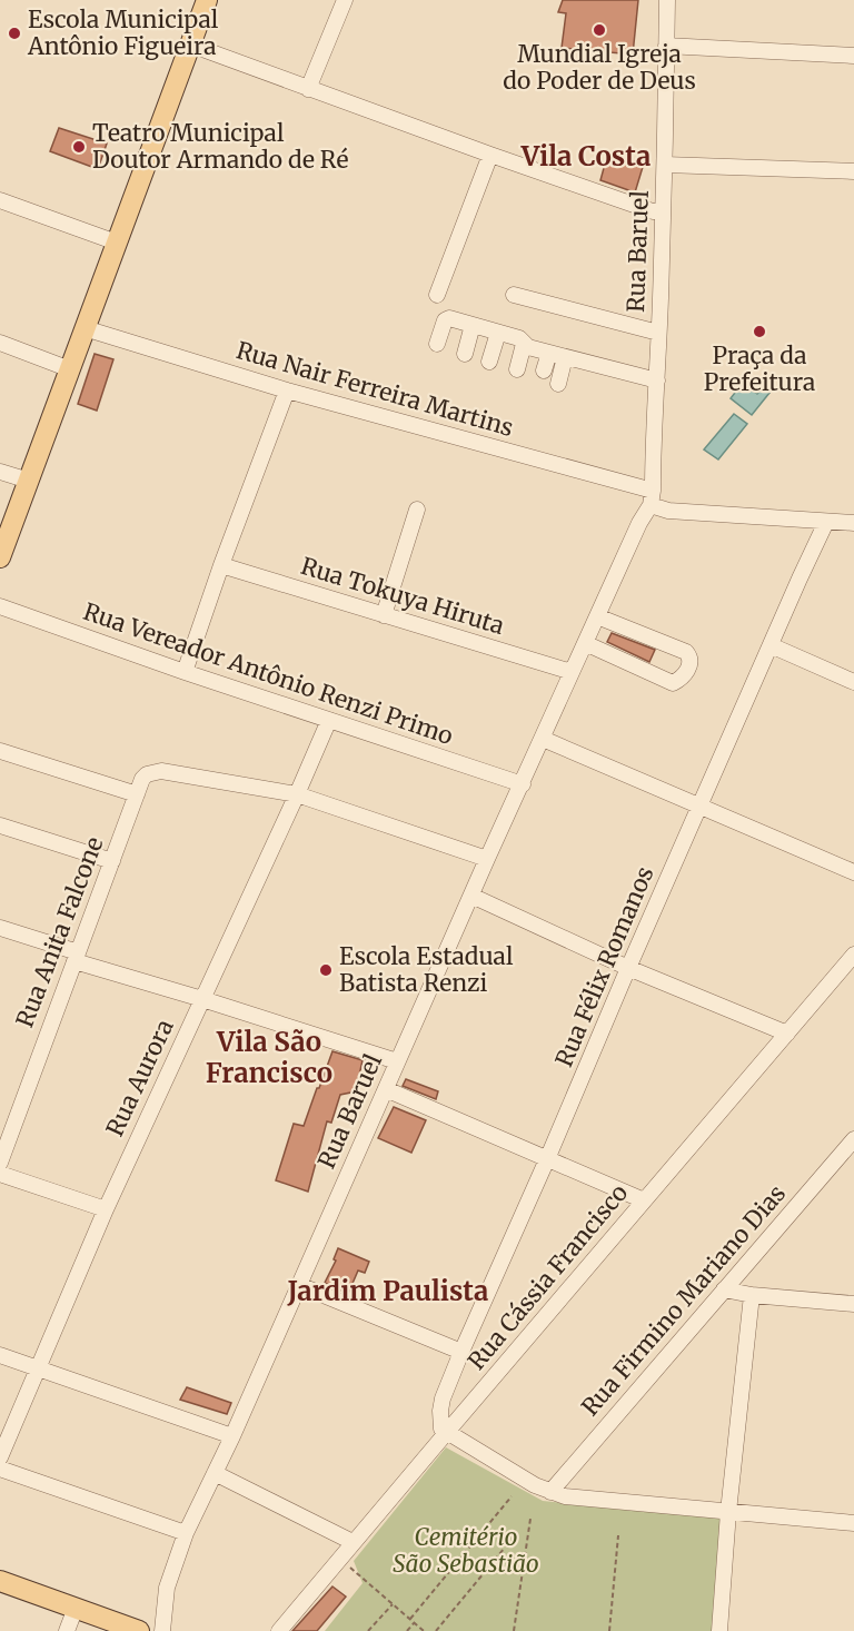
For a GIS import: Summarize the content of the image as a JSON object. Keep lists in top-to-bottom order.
{
  "streets": {
    "street": [
      "Rua Baruel",
      "Rua Nair Ferreira Martins",
      "Rua Tokuya Hiruta",
      "Rua Vereador Antônio Renzi Primo",
      "Rua Anita Falcone",
      "Rua Félix Romanos",
      "Rua Aurora",
      "Rua Cássia Francisco",
      "Rua Firmino Mariano Dias"
    ]
  },
  "crossings": [
    ["Rua Baruel", "Rua Nair Ferreira Martins"],
    ["Rua Baruel", "Rua Tokuya Hiruta"],
    ["Rua Baruel", "Rua Vereador Antônio Renzi Primo"],
    ["Rua Nair Ferreira Martins", "Rua Félix Romanos"],
    ["Rua Vereador Antônio Renzi Primo", "Rua Aurora"],
    ["Rua Félix Romanos", "Rua Cássia Francisco"]
  ],
  "districts": ["Vila Costa", "Vila São Francisco", "Jardim Paulista"],
  "parks": ["Cemitério São Sebastião"],
  "places": [
    "Mundial Igreja do Poder de Deus",
    "Escola Municipal Antônio Figueira",
    "Teatro Municipal Doutor Armando de Ré",
    "Praça da Prefeitura",
    "Escola Estadual Batista Renzi"
  ]
}
